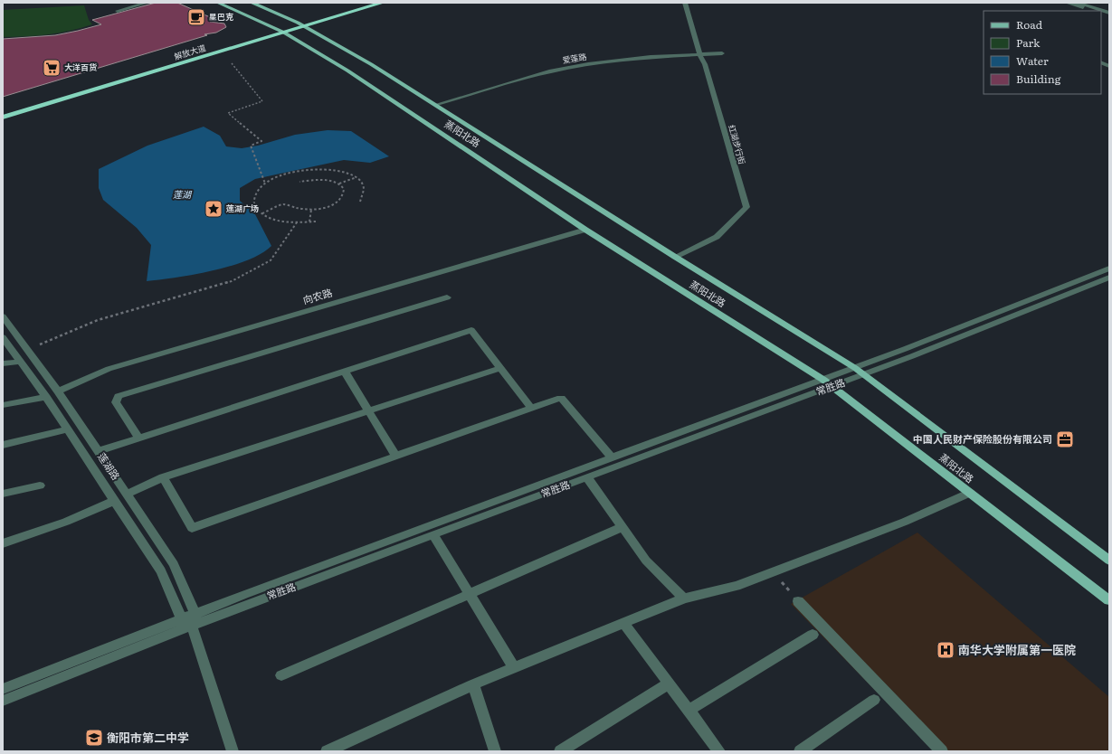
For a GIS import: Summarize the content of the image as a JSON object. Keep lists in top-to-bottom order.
{
  "streets": {
    "highway": ["解放大道"],
    "main road": ["蒸阳北路"],
    "street": [
      "爱莲路",
      "红湖步行街",
      "向农路",
      "常胜路",
      "莲湖路"
    ]
  },
  "crossings": [
    ["解放大道", "蒸阳北路"],
    ["爱莲路", "蒸阳北路"],
    ["爱莲路", "红湖步行街"],
    ["蒸阳北路", "红湖步行街"],
    ["蒸阳北路", "向农路"],
    ["蒸阳北路", "常胜路"],
    ["向农路", "莲湖路"],
    ["常胜路", "莲湖路"]
  ],
  "water": ["莲湖"],
  "places": {
    "cafe": ["星巴克"],
    "supermarket": ["大洋百货"],
    "place": ["莲湖广场"],
    "office": ["中国人民财产保险股份有限公司"],
    "hospital": ["南华大学附属第一医院"],
    "school or university": ["衡阳市第二中学"]
  },
  "legend": [
    "Road",
    "Park",
    "Water",
    "Building"
  ]
}
